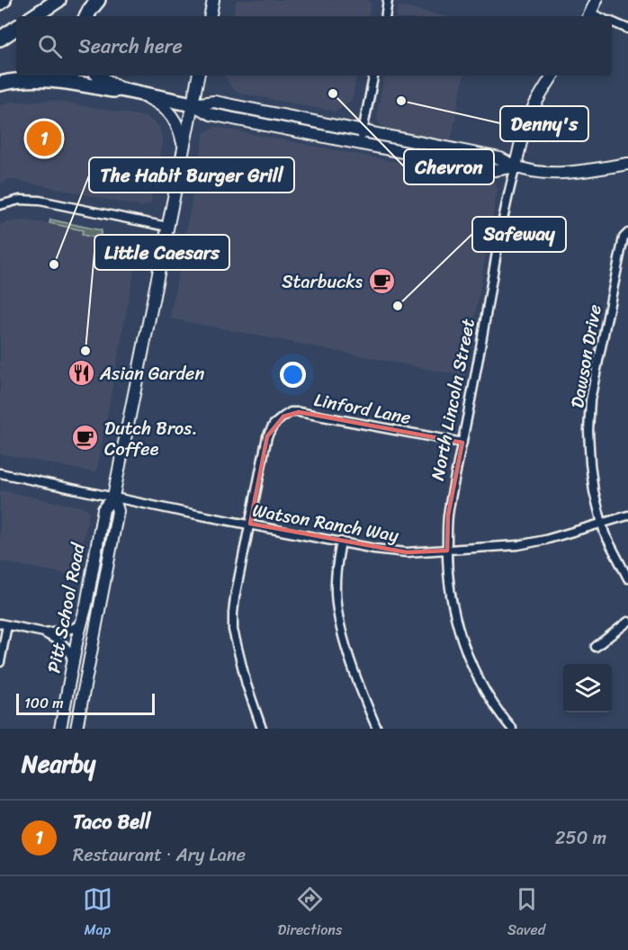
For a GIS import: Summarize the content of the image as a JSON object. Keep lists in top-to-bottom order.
{
  "streets": {
    "main road": ["North Lincoln Street", "Pitt School Road"],
    "street": ["Dawson Drive", "Linford Lane", "Watson Ranch Way"]
  },
  "crossings": [
    ["Dawson Drive", "Watson Ranch Way"],
    ["North Lincoln Street", "Linford Lane"],
    ["North Lincoln Street", "Watson Ranch Way"],
    ["Linford Lane", "Watson Ranch Way"],
    ["Watson Ranch Way", "Pitt School Road"]
  ],
  "places": {
    "other": [
      "Chevron",
      "Denny's",
      "The Habit Burger Grill",
      "Safeway",
      "Little Caesars"
    ],
    "cafe": ["Starbucks", "Dutch Bros. Coffee"],
    "restaurant": ["Asian Garden"]
  },
  "scale_bar": "100 m",
  "page": {
    "search": "Search here",
    "pins": "1",
    "scale": "100 m",
    "heading": "Nearby",
    "list": [
      {
        "mark": "1",
        "name": "Taco Bell",
        "note": "Restaurant · Ary Lane",
        "value": "250 m"
      }
    ],
    "nav": ["Map", "Directions", "Saved"]
  }
}
